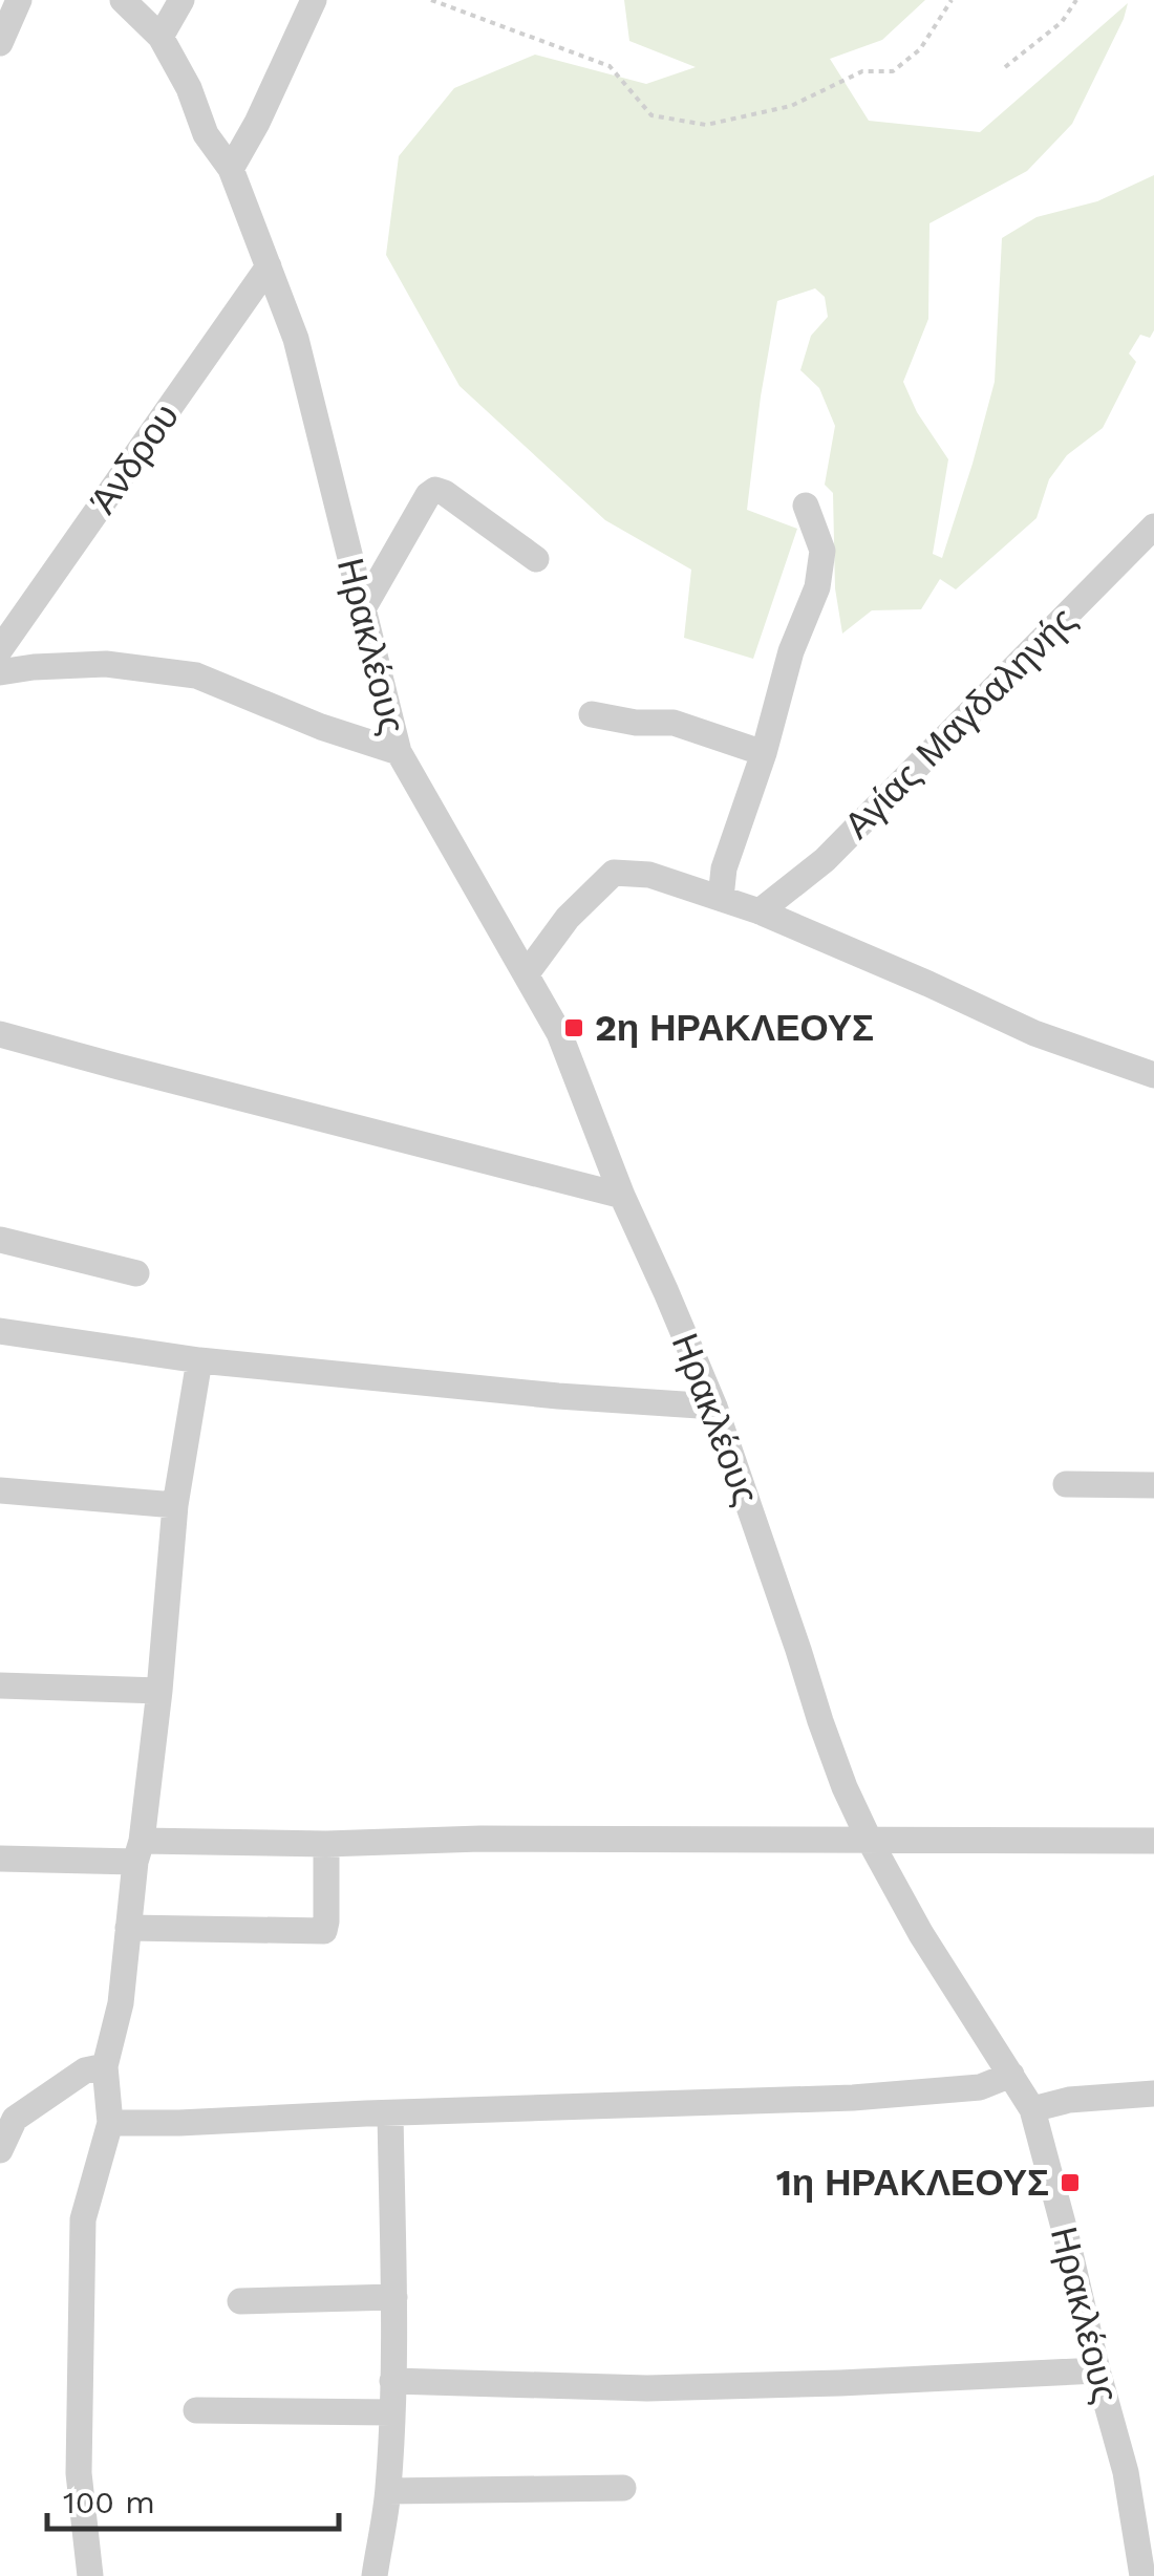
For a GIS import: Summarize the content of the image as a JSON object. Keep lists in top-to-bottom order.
{
  "streets": {
    "street": ["Άνδρου", "Ηρακλέους", "Αγίας Μαγδαληνής"]
  },
  "crossings": [
    ["Άνδρου", "Ηρακλέους"]
  ],
  "places": {
    "transit": ["2η ΗΡΑΚΛΕΟΥΣ", "1η ΗΡΑΚΛΕΟΥΣ"]
  },
  "scale_bar": "100 m"
}
